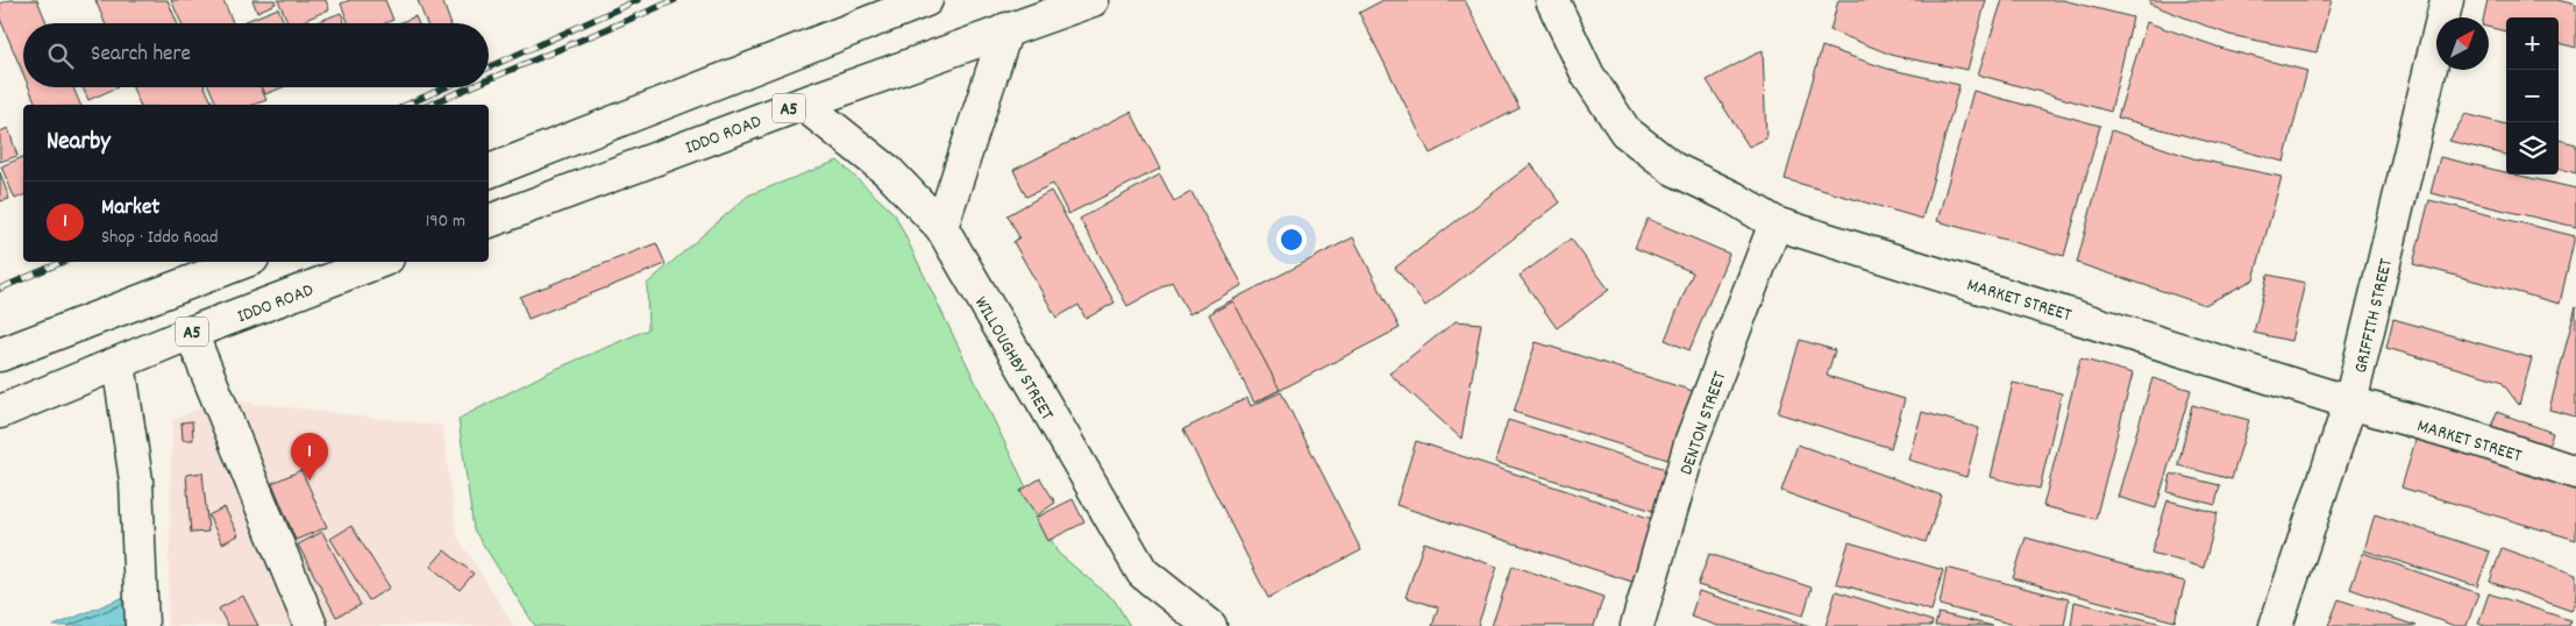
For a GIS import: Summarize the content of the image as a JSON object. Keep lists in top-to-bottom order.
{
  "streets": {
    "main road": [
      "A5",
      "IDDO ROAD",
      "MARKET STREET",
      "GRIFFITH STREET",
      "WILLOUGHBY STREET",
      "DENTON STREET"
    ]
  },
  "crossings": [
    ["IDDO ROAD", "WILLOUGHBY STREET"],
    ["MARKET STREET", "GRIFFITH STREET"],
    ["MARKET STREET", "DENTON STREET"]
  ],
  "north": "top right",
  "page": {
    "map_buttons": ["+", "−"],
    "search": "Search here",
    "heading": "Nearby",
    "list": [
      {
        "mark": "1",
        "name": "Market",
        "note": "Shop · Iddo Road",
        "value": "190 m"
      }
    ],
    "pins": "1"
  }
}
